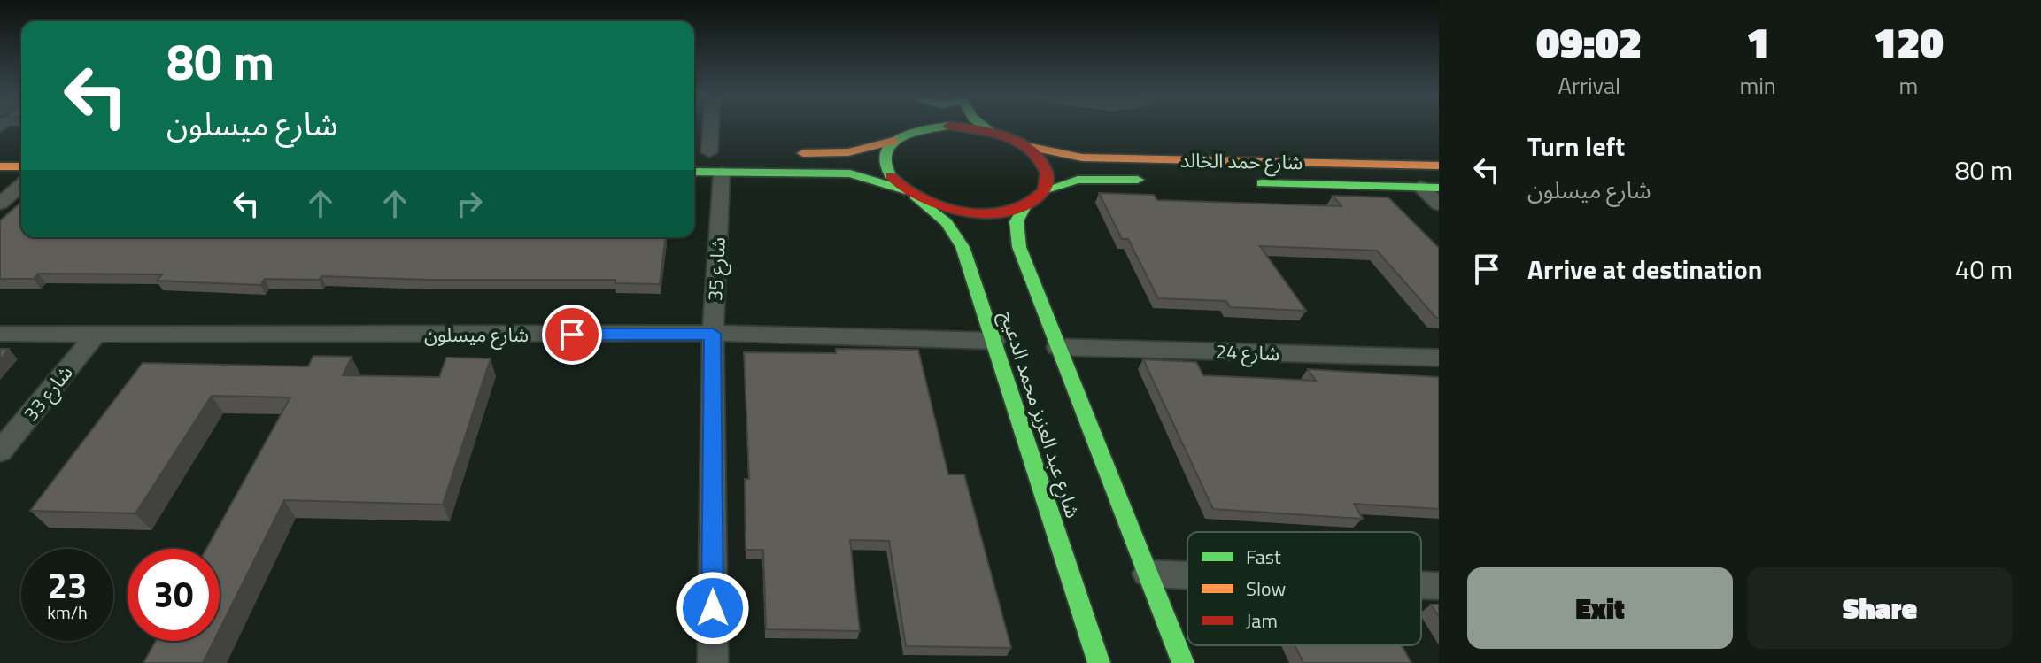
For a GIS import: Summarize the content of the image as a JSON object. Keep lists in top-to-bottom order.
{
  "streets": {
    "street": [
      "شارع حمد الخالد",
      "شارع 35",
      "شارع ميسلون",
      "شارع 24",
      "شارع 33",
      "شارع عبد العزيز محمد الدعيج"
    ]
  },
  "crossings": [
    ["شارع 35", "شارع ميسلون"],
    ["شارع ميسلون", "شارع 33"],
    ["شارع ميسلون", "شارع عبد العزيز محمد الدعيج"],
    ["شارع 24", "شارع عبد العزيز محمد الدعيج"]
  ],
  "legend": ["Fast", "Slow", "Jam"],
  "page": {
    "eta": [
      "09:02",
      "Arrival",
      "1",
      "min",
      "120",
      "m"
    ],
    "turn": ["80 m", "شارع ميسلون"],
    "list": [
      {
        "name": "Turn left",
        "note": "شارع ميسلون",
        "value": "80 m"
      },
      {
        "name": "Arrive at destination",
        "value": "40 m"
      }
    ],
    "speed": "23 km/h",
    "limit": "30",
    "buttons": ["Exit", "Share"]
  }
}
